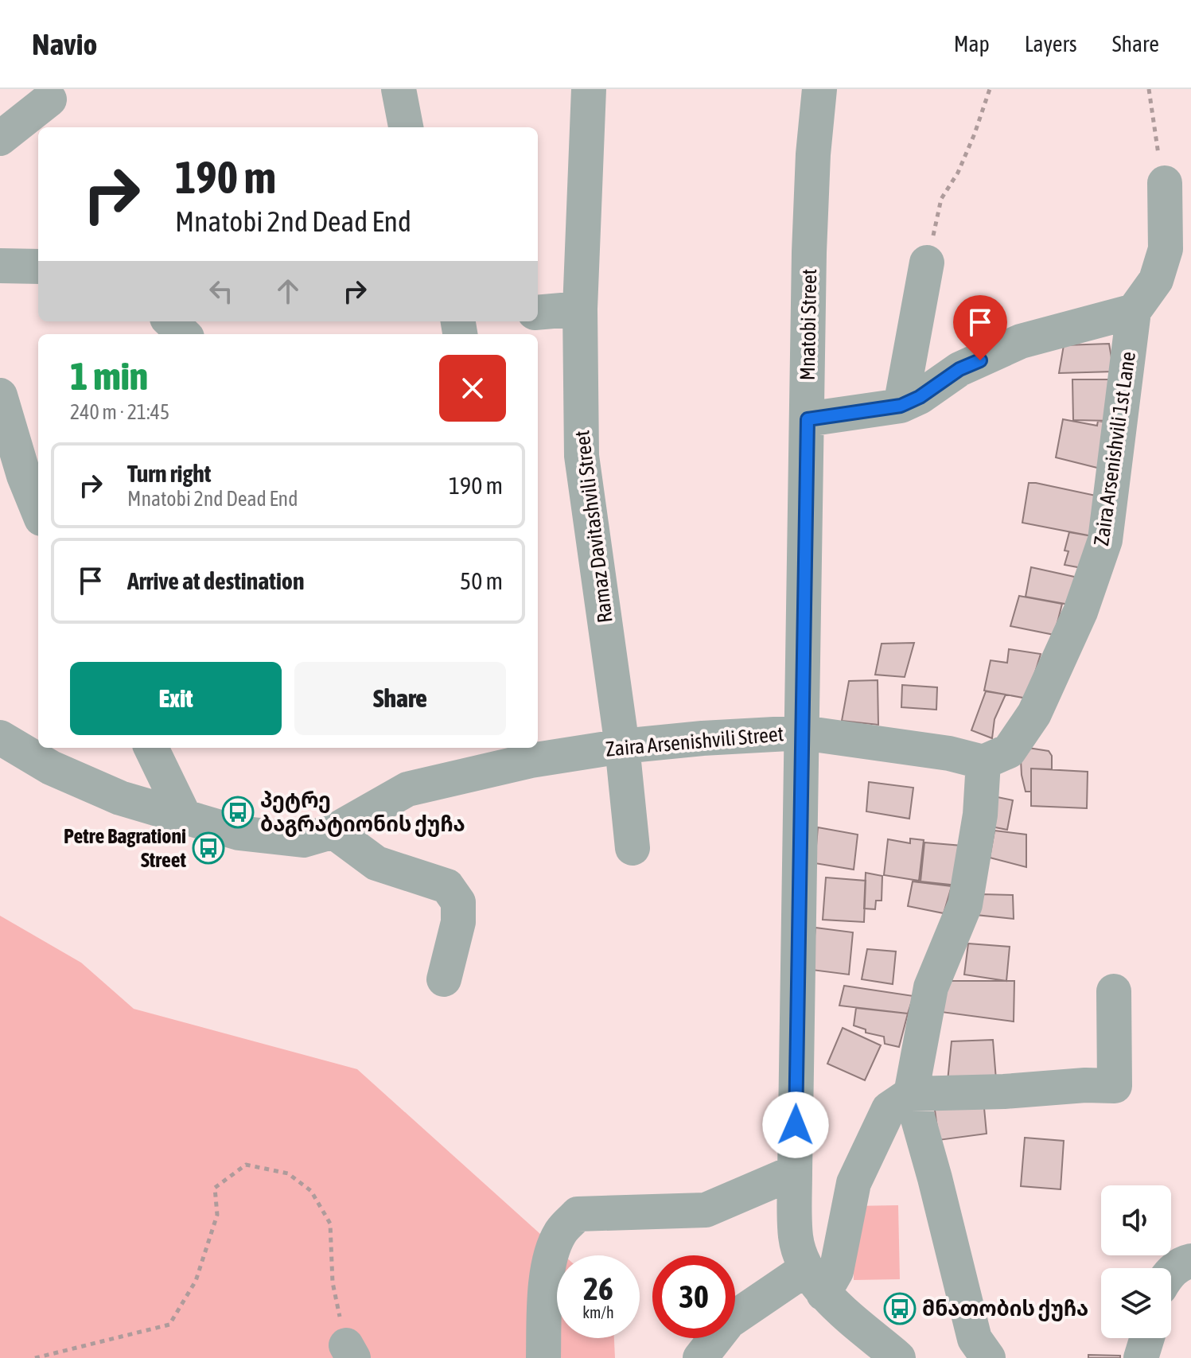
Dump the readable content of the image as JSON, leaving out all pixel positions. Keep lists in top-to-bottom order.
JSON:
{
  "streets": {
    "street": [
      "Mnatobi Street",
      "Zaira Arsenishvili 1st Lane",
      "Ramaz Davitashvili Street",
      "Zaira Arsenishvili Street"
    ]
  },
  "crossings": [
    ["Mnatobi Street", "Zaira Arsenishvili Street"],
    ["Zaira Arsenishvili 1st Lane", "Zaira Arsenishvili Street"],
    ["Ramaz Davitashvili Street", "Zaira Arsenishvili Street"]
  ],
  "places": {
    "bus stop": ["პეტრე ბაგრატიონის ქუჩა", "Petre Bagrationi Street", "მნათობის ქუჩა"]
  },
  "page": {
    "header": "Navio",
    "nav": ["Map", "Layers", "Share"],
    "turn": ["190 m", "Mnatobi 2nd Dead End"],
    "heading": ["1 min", "240 m · 21:45"],
    "list": [
      {
        "name": "Turn right",
        "note": "Mnatobi 2nd Dead End",
        "value": "190 m"
      },
      {
        "name": "Arrive at destination",
        "value": "50 m"
      }
    ],
    "buttons": ["Exit", "Share"],
    "speed": "26 km/h",
    "limit": "30"
  }
}
